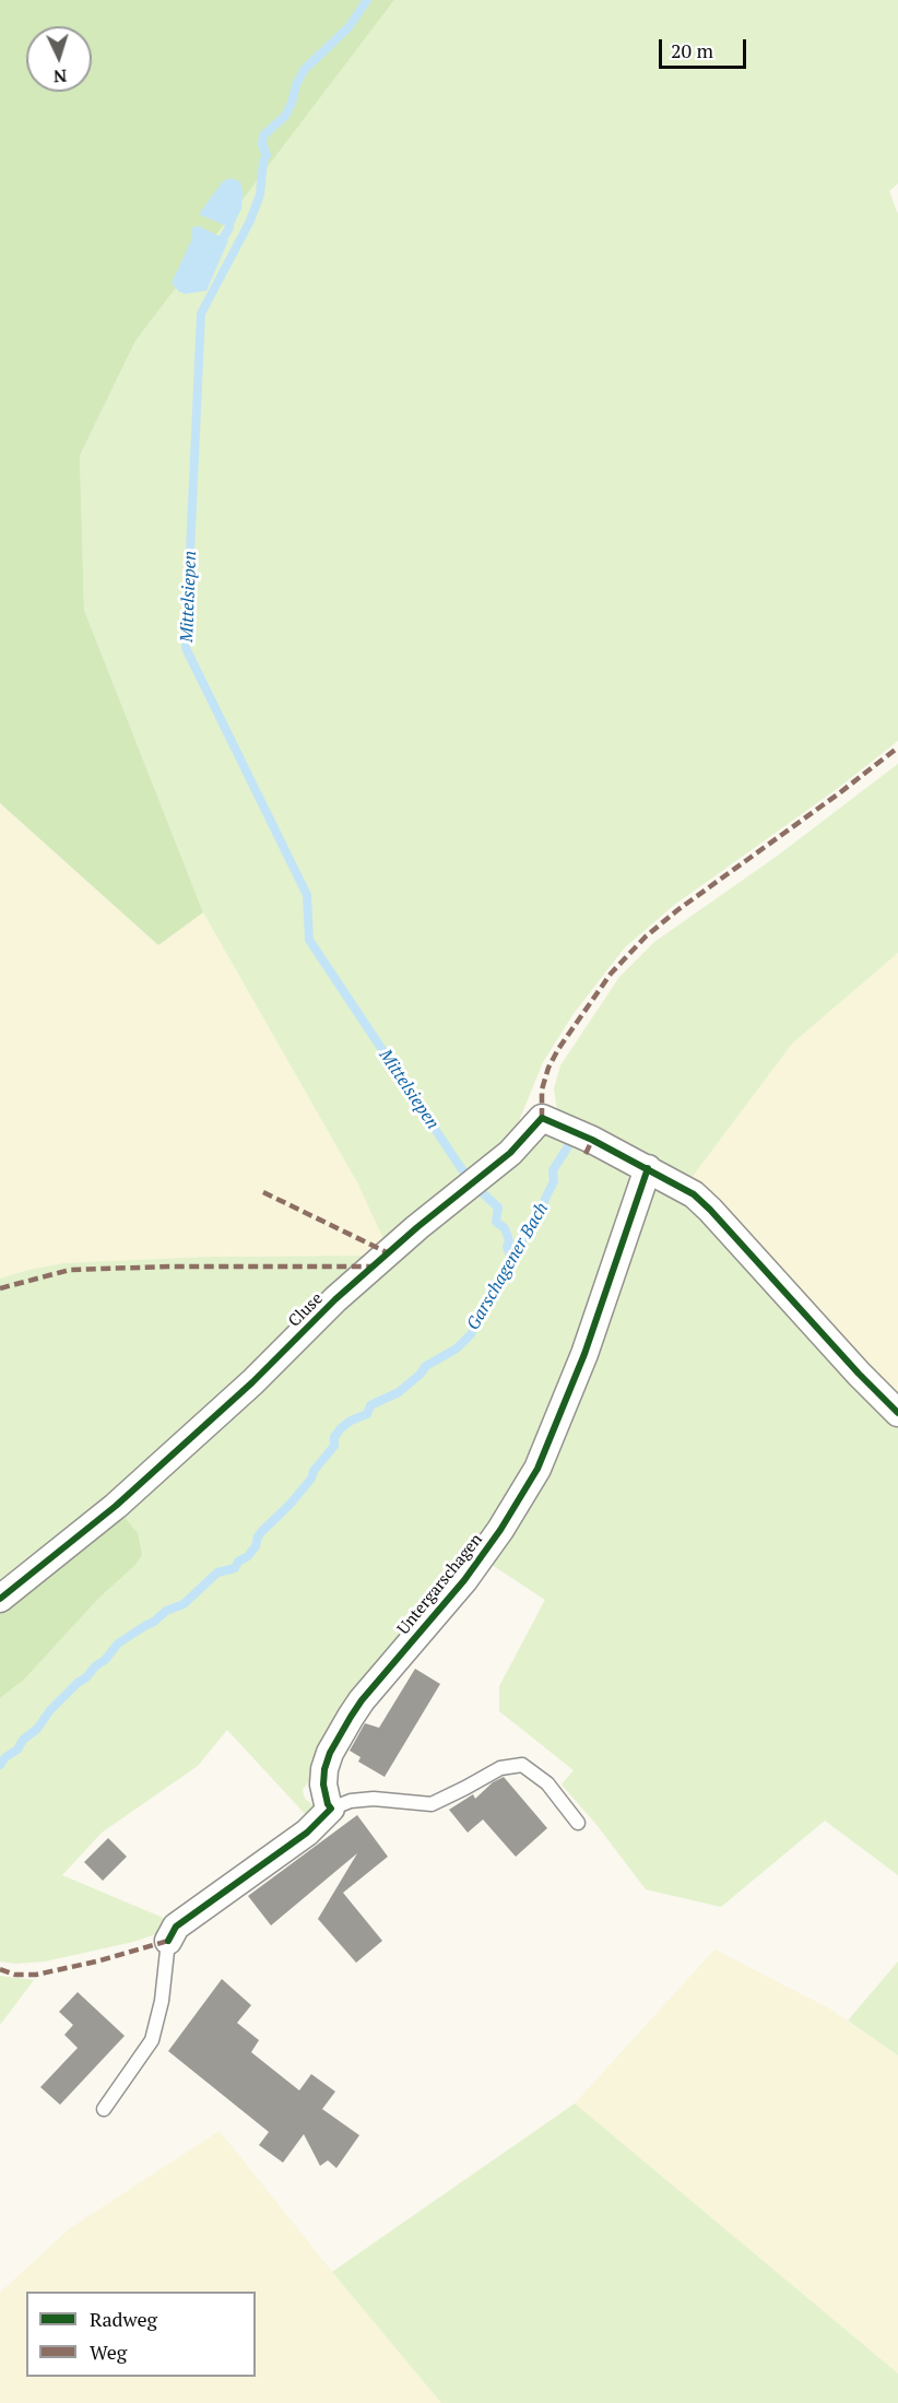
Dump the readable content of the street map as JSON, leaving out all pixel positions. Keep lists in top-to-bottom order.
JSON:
{
  "streets": {
    "street": ["Cluse", "Untergarschagen"]
  },
  "crossings": [
    ["Cluse", "Untergarschagen"]
  ],
  "water": ["Mittelsiepen", "Garschagener Bach"],
  "legend": ["Radweg", "Weg"],
  "scale_bar": "20 m",
  "north": "bottom"
}
